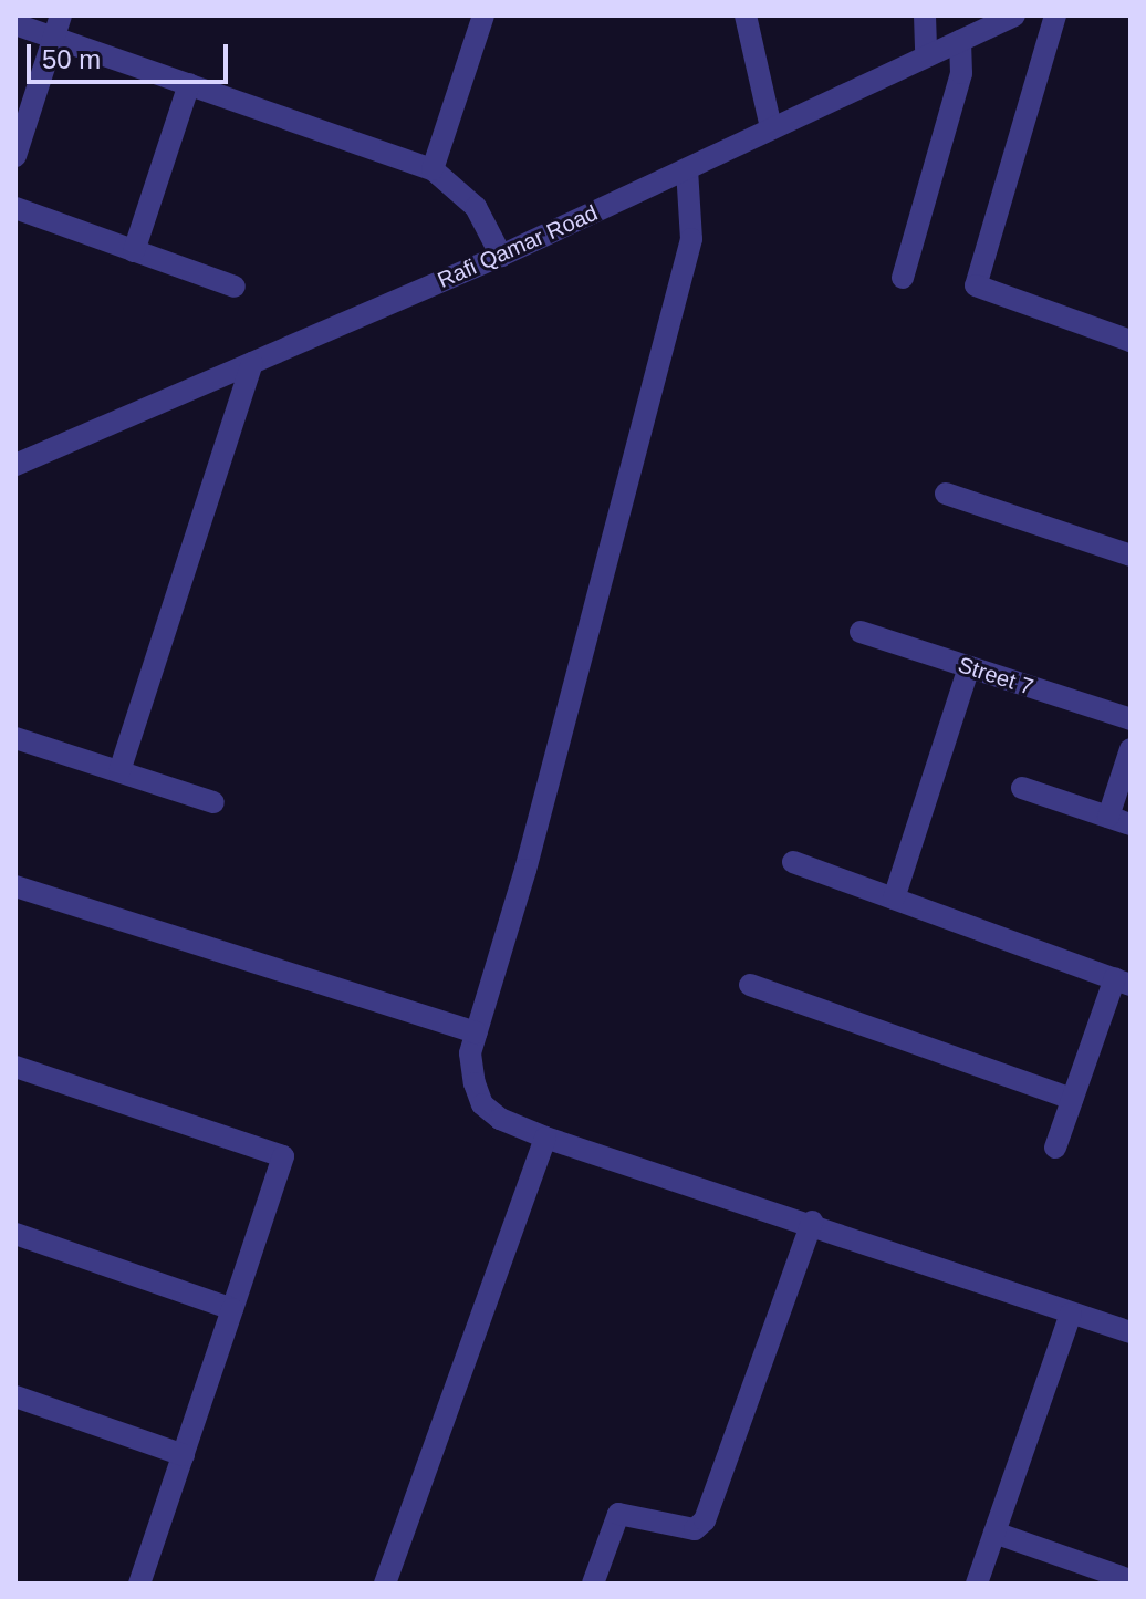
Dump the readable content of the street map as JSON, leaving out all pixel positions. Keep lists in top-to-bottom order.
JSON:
{
  "streets": {
    "street": ["Rafi Qamar Road", "Street 7"]
  },
  "scale_bar": "50 m"
}
